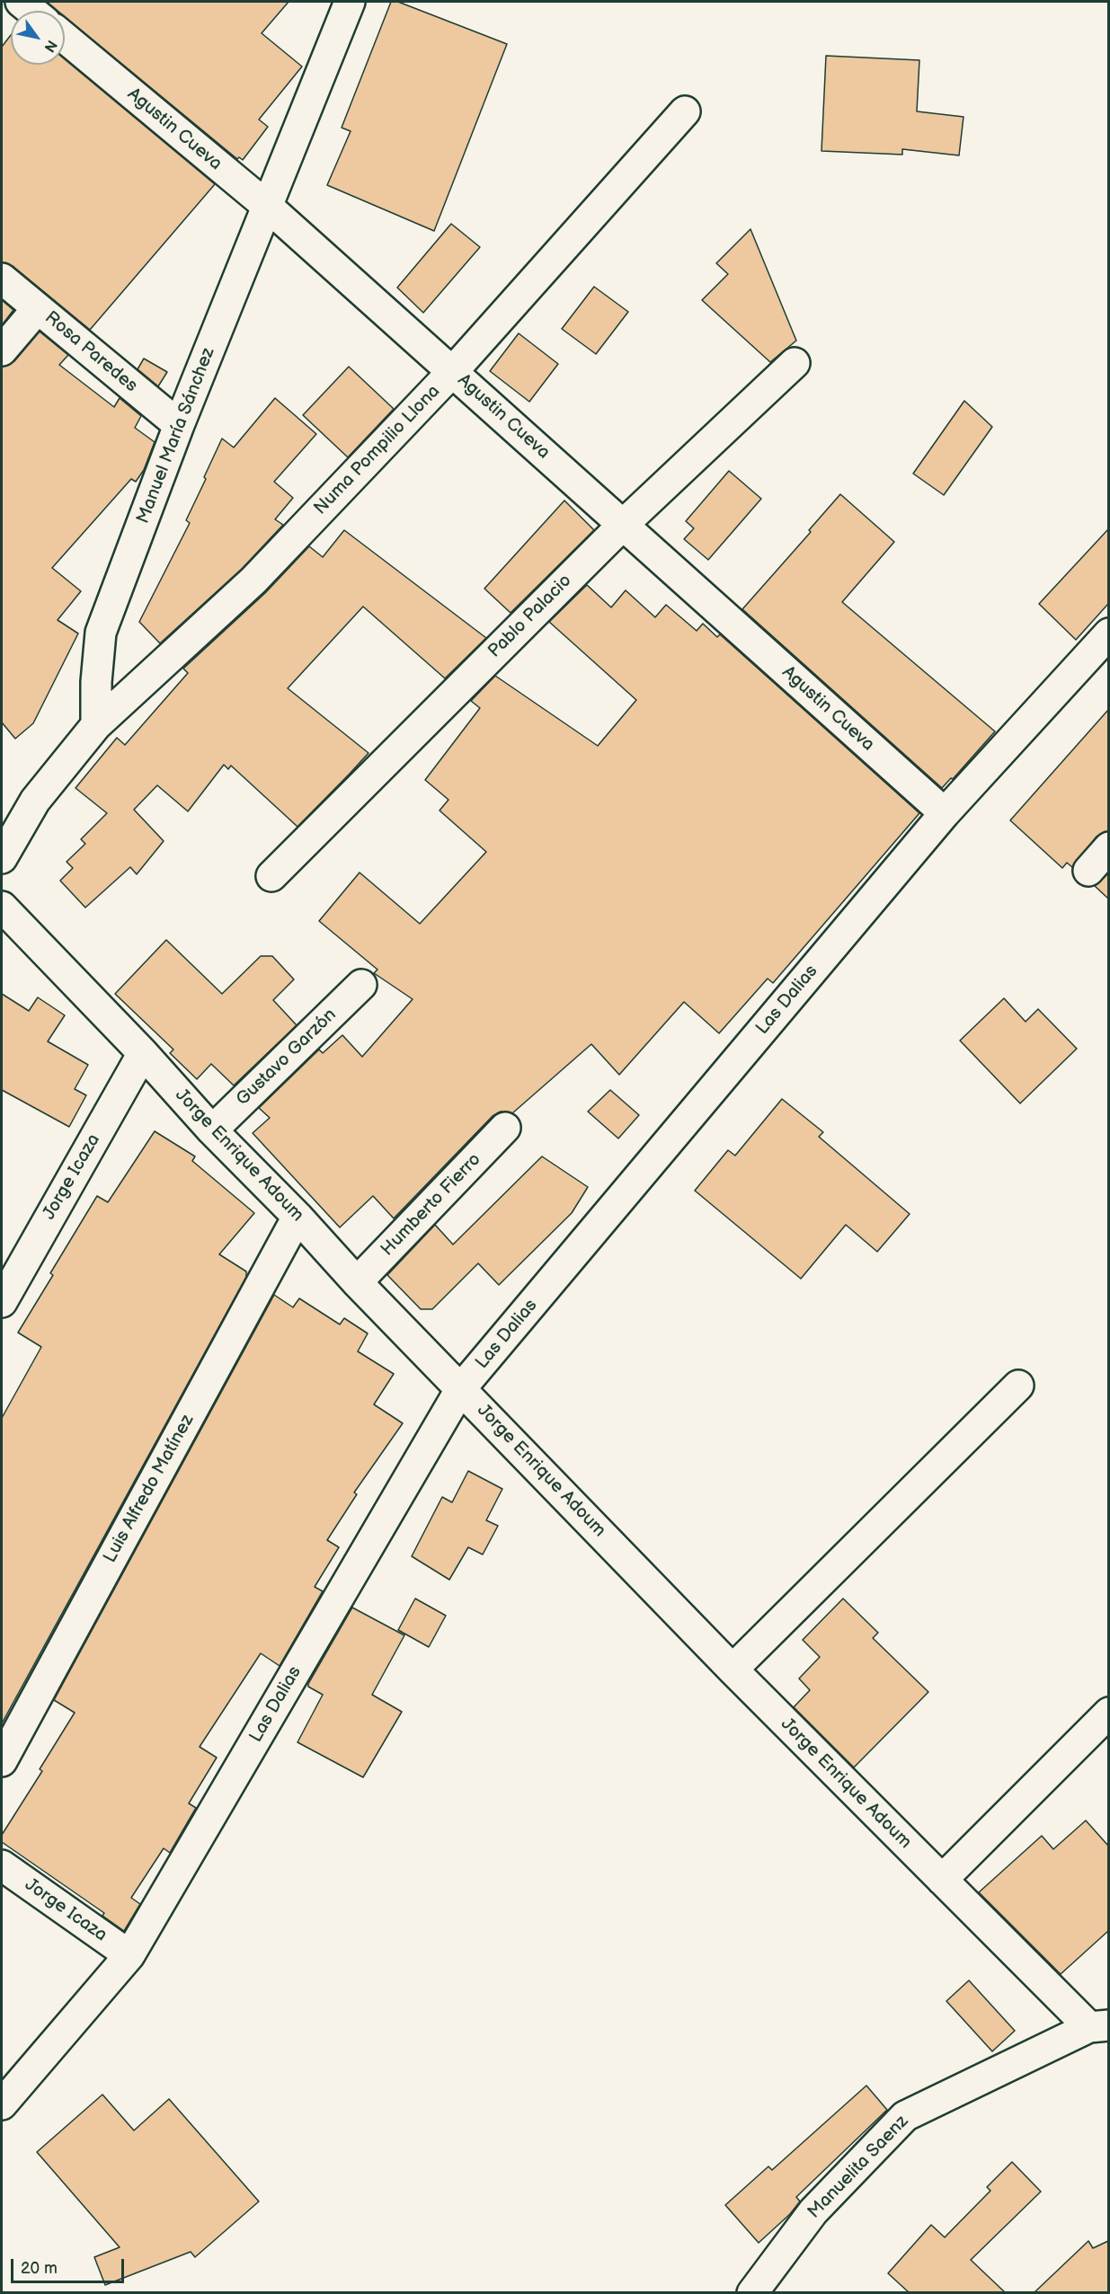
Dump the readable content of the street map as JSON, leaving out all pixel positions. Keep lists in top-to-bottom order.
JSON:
{
  "streets": {
    "street": [
      "Agustin Cueva",
      "Rosa Paredes",
      "Manuel María Sánchez",
      "Numa Pompilio Llona",
      "Pablo Palacio",
      "Las Dalias",
      "Gustavo Garzón",
      "Jorge Enrique Adoum",
      "Jorge Icaza",
      "Humberto Fierro",
      "Luis Alfredo Matínez",
      "Manuelita Saenz"
    ]
  },
  "crossings": [
    ["Agustin Cueva", "Manuel María Sánchez"],
    ["Agustin Cueva", "Numa Pompilio Llona"],
    ["Agustin Cueva", "Pablo Palacio"],
    ["Agustin Cueva", "Las Dalias"],
    ["Rosa Paredes", "Manuel María Sánchez"],
    ["Manuel María Sánchez", "Numa Pompilio Llona"],
    ["Las Dalias", "Jorge Enrique Adoum"],
    ["Las Dalias", "Jorge Icaza"],
    ["Gustavo Garzón", "Jorge Enrique Adoum"],
    ["Jorge Enrique Adoum", "Jorge Icaza"],
    ["Jorge Enrique Adoum", "Humberto Fierro"],
    ["Jorge Enrique Adoum", "Luis Alfredo Matínez"],
    ["Jorge Enrique Adoum", "Manuelita Saenz"]
  ],
  "scale_bar": "20 m",
  "north": "bottom right"
}
